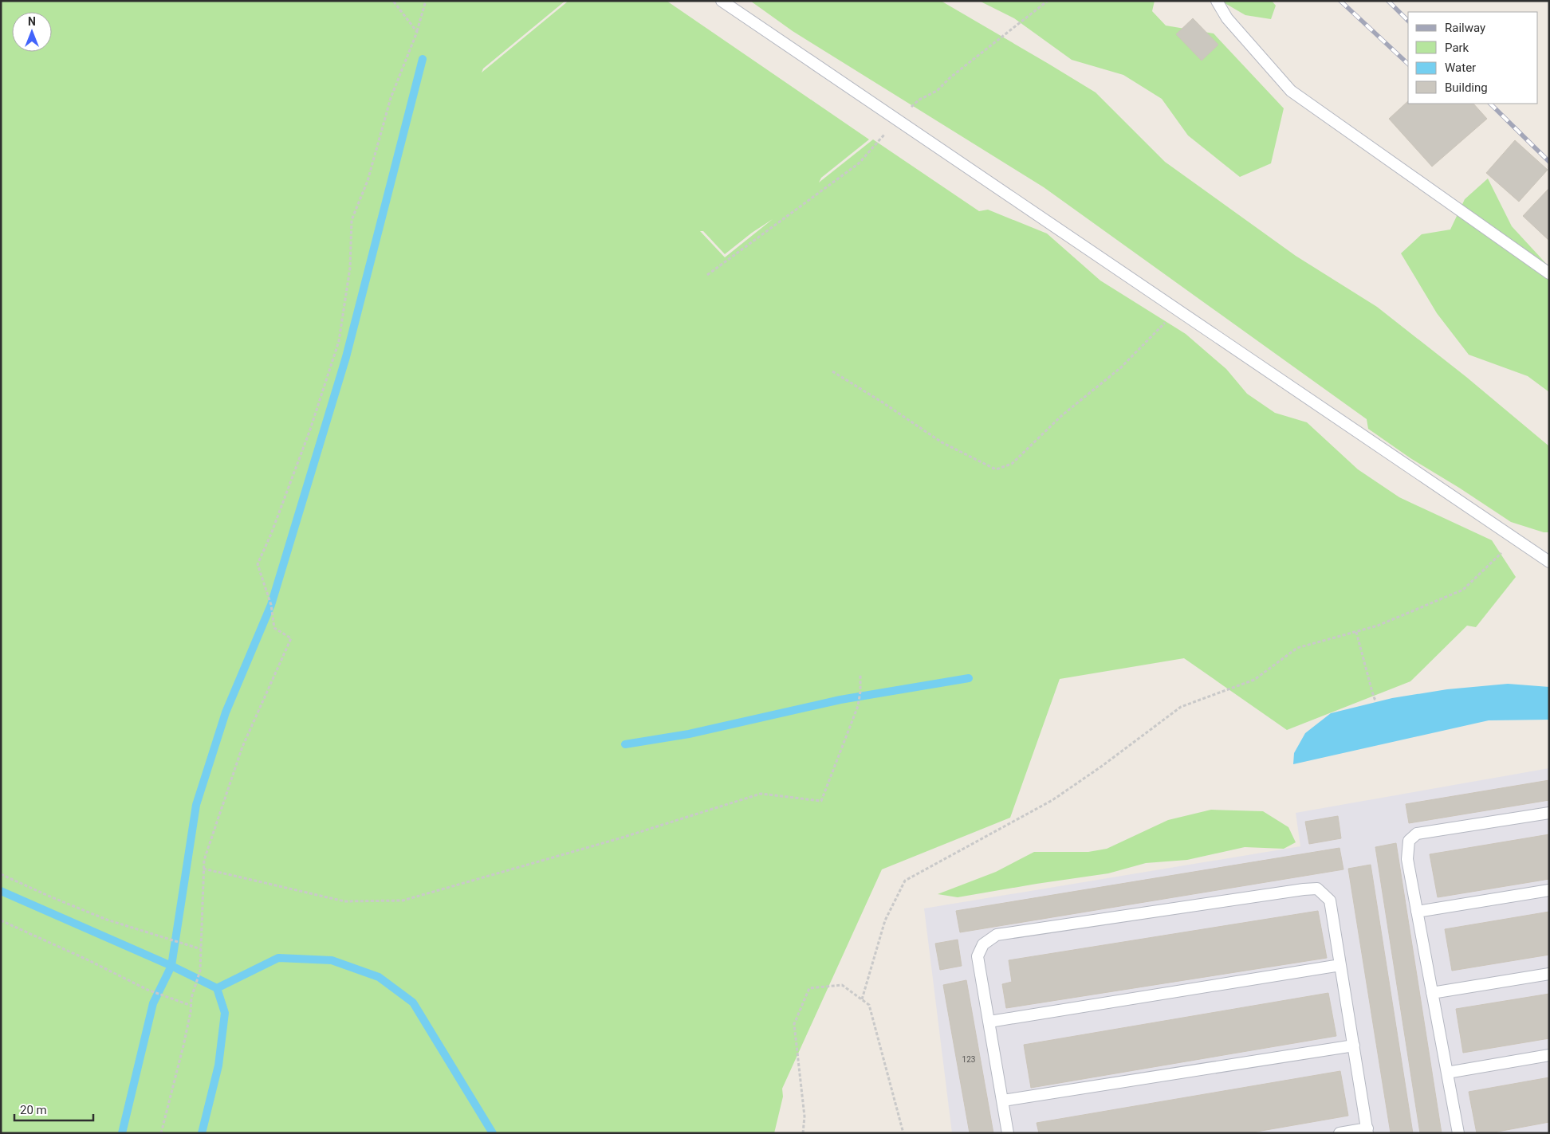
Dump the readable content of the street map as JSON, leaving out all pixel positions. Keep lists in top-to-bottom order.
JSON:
{
  "house_numbers": ["123"],
  "legend": [
    "Railway",
    "Park",
    "Water",
    "Building"
  ],
  "scale_bar": "20 m",
  "north": "top"
}
